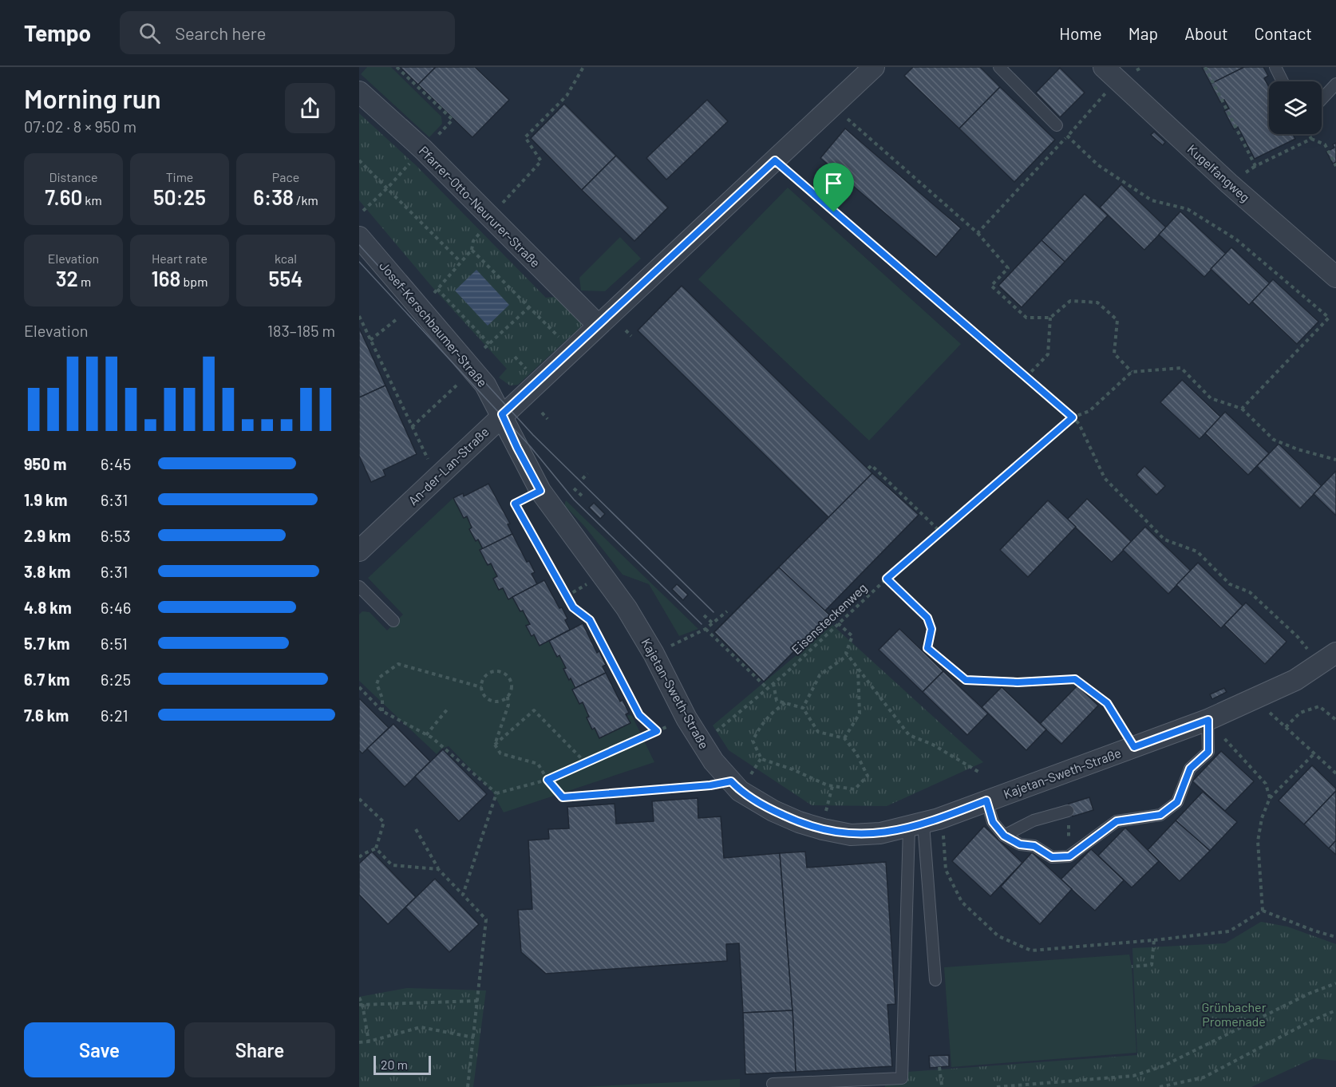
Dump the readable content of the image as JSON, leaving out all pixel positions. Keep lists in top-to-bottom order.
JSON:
{
  "streets": {
    "street": [
      "Kugelfangweg",
      "Pfarrer-Otto-Neururer-Straße",
      "Josef-Kerschbaumer-Straße",
      "An-der-Lan-Straße",
      "Kajetan-Sweth-Straße"
    ],
    "path": ["Eisensteckenweg"]
  },
  "crossings": [
    ["Pfarrer-Otto-Neururer-Straße", "An-der-Lan-Straße"],
    ["Josef-Kerschbaumer-Straße", "An-der-Lan-Straße"],
    ["Josef-Kerschbaumer-Straße", "Kajetan-Sweth-Straße"],
    ["An-der-Lan-Straße", "Kajetan-Sweth-Straße"]
  ],
  "parks": ["Grünbacher Promenade"],
  "scale_bar": "20 m",
  "page": {
    "header": "Tempo",
    "search": "Search here",
    "nav": [
      "Home",
      "Map",
      "About",
      "Contact"
    ],
    "heading": ["Morning run", "07:02 · 8 × 950 m"],
    "stats": [
      ["Distance", "7.60 km"],
      ["Time", "50:25"],
      ["Pace", "6:38 /km"],
      ["Elevation", "32 m"],
      ["Heart rate", "168 bpm"],
      ["kcal", "554"]
    ],
    "chart": ["Elevation", "183–185 m"],
    "list": [
      {
        "name": "950 m",
        "note": "6:45"
      },
      {
        "name": "1.9 km",
        "note": "6:31"
      },
      {
        "name": "2.9 km",
        "note": "6:53"
      },
      {
        "name": "3.8 km",
        "note": "6:31"
      },
      {
        "name": "4.8 km",
        "note": "6:46"
      },
      {
        "name": "5.7 km",
        "note": "6:51"
      },
      {
        "name": "6.7 km",
        "note": "6:25"
      },
      {
        "name": "7.6 km",
        "note": "6:21"
      }
    ],
    "buttons": ["Save", "Share"],
    "scale": "20 m"
  }
}
